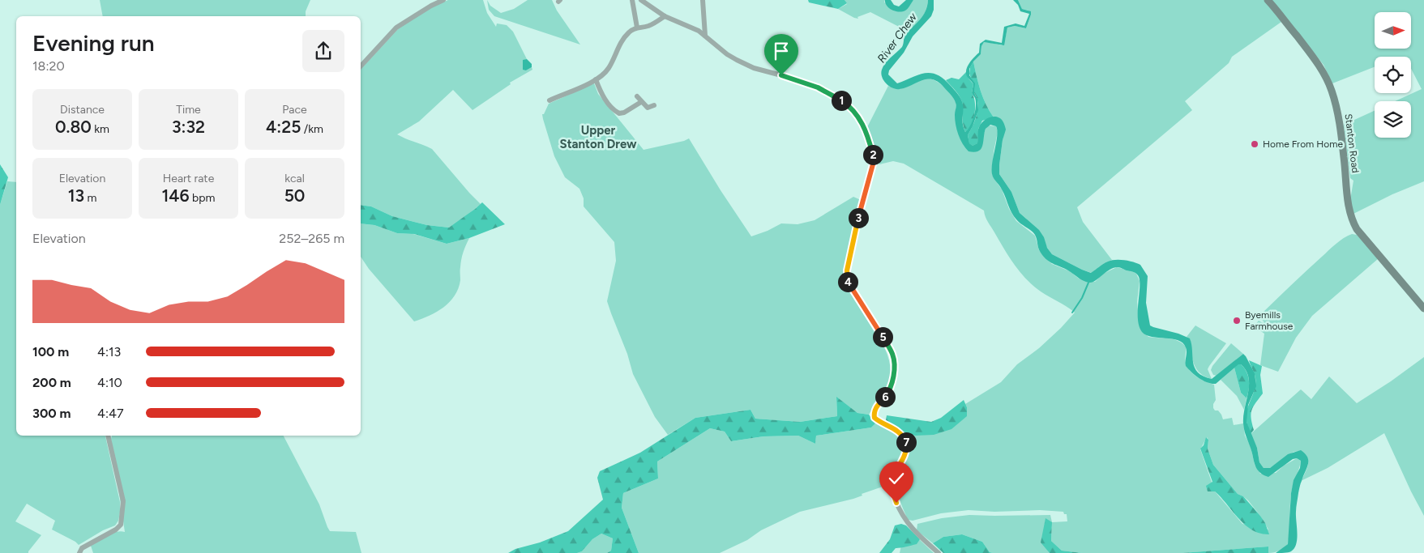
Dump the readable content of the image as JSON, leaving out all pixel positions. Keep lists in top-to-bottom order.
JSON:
{
  "streets": {
    "main road": ["Stanton Road"]
  },
  "districts": ["Upper Stanton Drew"],
  "water": ["River Chew"],
  "places": ["Home From Home", "Byemills Farmhouse"],
  "north": "right",
  "page": {
    "heading": ["Evening run", "18:20"],
    "stats": [
      ["Distance", "0.80 km"],
      ["Time", "3:32"],
      ["Pace", "4:25 /km"],
      ["Elevation", "13 m"],
      ["Heart rate", "146 bpm"],
      ["kcal", "50"]
    ],
    "pins": [
      "1",
      "2",
      "3",
      "4",
      "5",
      "6",
      "7"
    ],
    "chart": ["Elevation", "252–265 m"],
    "list": [
      {
        "name": "100 m",
        "note": "4:13"
      },
      {
        "name": "200 m",
        "note": "4:10"
      },
      {
        "name": "300 m",
        "note": "4:47"
      }
    ]
  }
}
